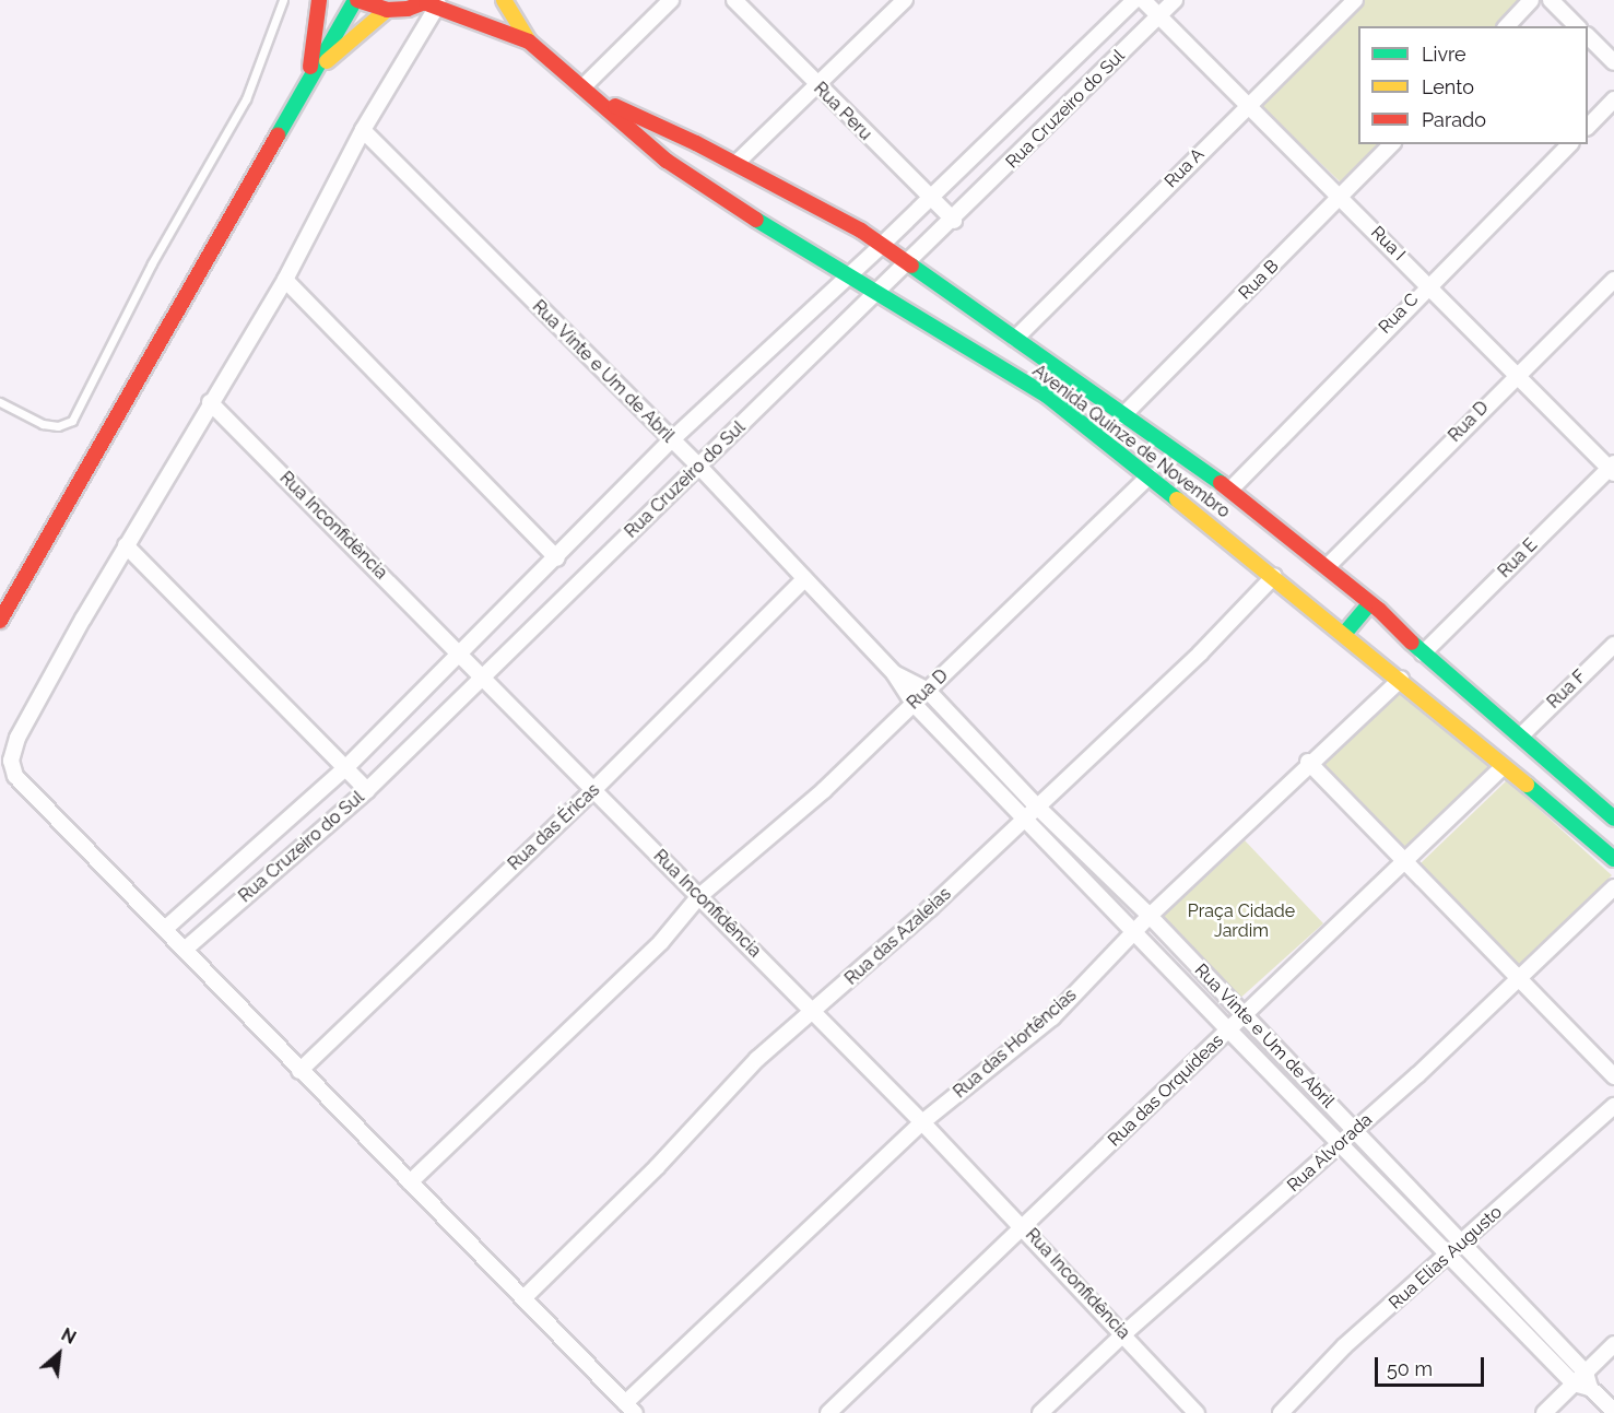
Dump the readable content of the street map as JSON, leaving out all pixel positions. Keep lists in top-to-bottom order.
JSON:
{
  "streets": {
    "main road": ["Avenida Quinze de Novembro"],
    "street": [
      "Rua Cruzeiro do Sul",
      "Rua Peru",
      "Rua A",
      "Rua I",
      "Rua B",
      "Rua C",
      "Rua Vinte e Um de Abril",
      "Rua D",
      "Rua Inconfidência",
      "Rua E",
      "Rua F",
      "Rua das Éricas",
      "Rua das Azaleias",
      "Rua das Hortências",
      "Rua das Orquídeas",
      "Rua Alvorada",
      "Rua Elias Augusto"
    ]
  },
  "crossings": [
    ["Rua Cruzeiro do Sul", "Rua Peru"],
    ["Rua Cruzeiro do Sul", "Rua I"],
    ["Rua Cruzeiro do Sul", "Rua Vinte e Um de Abril"],
    ["Rua Cruzeiro do Sul", "Avenida Quinze de Novembro"],
    ["Rua Cruzeiro do Sul", "Rua Inconfidência"],
    ["Rua A", "Rua I"],
    ["Rua A", "Avenida Quinze de Novembro"],
    ["Rua I", "Rua B"],
    ["Rua I", "Rua C"],
    ["Rua I", "Rua D"],
    ["Rua I", "Rua E"],
    ["Rua B", "Avenida Quinze de Novembro"],
    ["Rua C", "Avenida Quinze de Novembro"],
    ["Rua Vinte e Um de Abril", "Rua D"],
    ["Rua Vinte e Um de Abril", "Rua das Éricas"],
    ["Rua Vinte e Um de Abril", "Rua das Azaleias"],
    ["Rua Vinte e Um de Abril", "Rua das Hortências"],
    ["Rua Vinte e Um de Abril", "Rua das Orquídeas"],
    ["Rua Vinte e Um de Abril", "Rua Alvorada"],
    ["Rua Vinte e Um de Abril", "Rua Elias Augusto"],
    ["Rua D", "Avenida Quinze de Novembro"],
    ["Rua D", "Rua Inconfidência"],
    ["Avenida Quinze de Novembro", "Rua E"],
    ["Avenida Quinze de Novembro", "Rua F"],
    ["Avenida Quinze de Novembro", "Rua das Azaleias"],
    ["Avenida Quinze de Novembro", "Rua das Hortências"],
    ["Avenida Quinze de Novembro", "Rua das Orquídeas"],
    ["Rua Inconfidência", "Rua das Éricas"],
    ["Rua Inconfidência", "Rua das Azaleias"],
    ["Rua Inconfidência", "Rua das Hortências"],
    ["Rua Inconfidência", "Rua das Orquídeas"],
    ["Rua Inconfidência", "Rua Alvorada"]
  ],
  "parks": ["Praça Cidade Jardim"],
  "legend": ["Livre", "Lento", "Parado"],
  "scale_bar": "50 m",
  "north": "top right"
}
